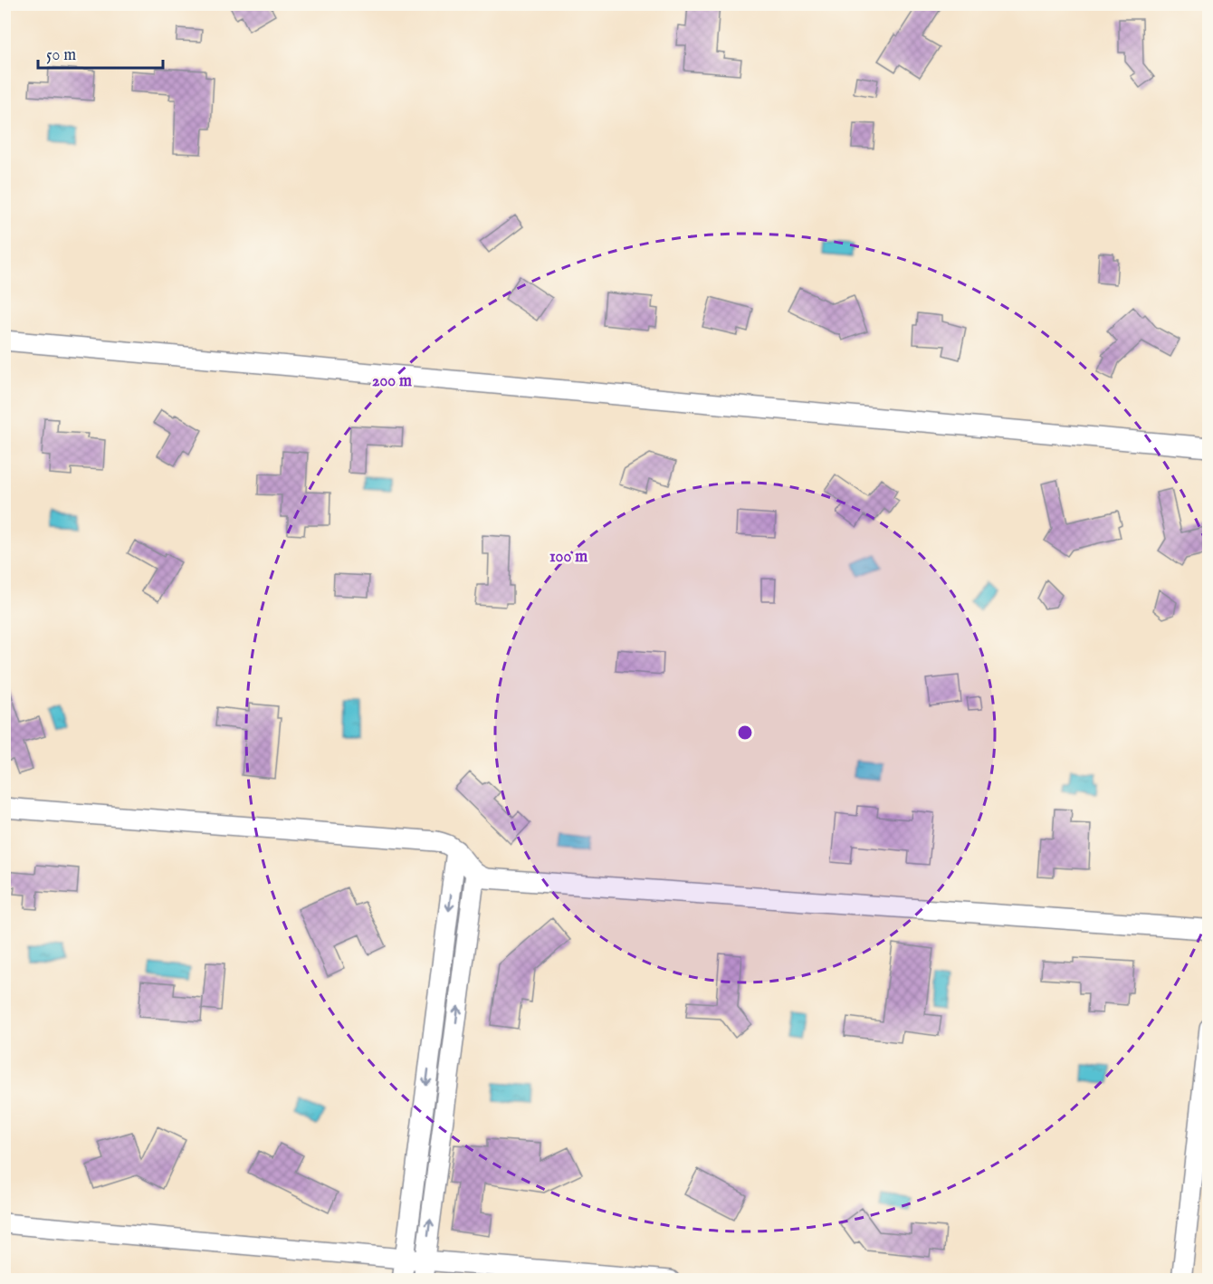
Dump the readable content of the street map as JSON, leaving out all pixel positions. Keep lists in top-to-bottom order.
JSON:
{
  "scale_bar": "50 m",
  "rings": ["200 m", "100 m"]
}
